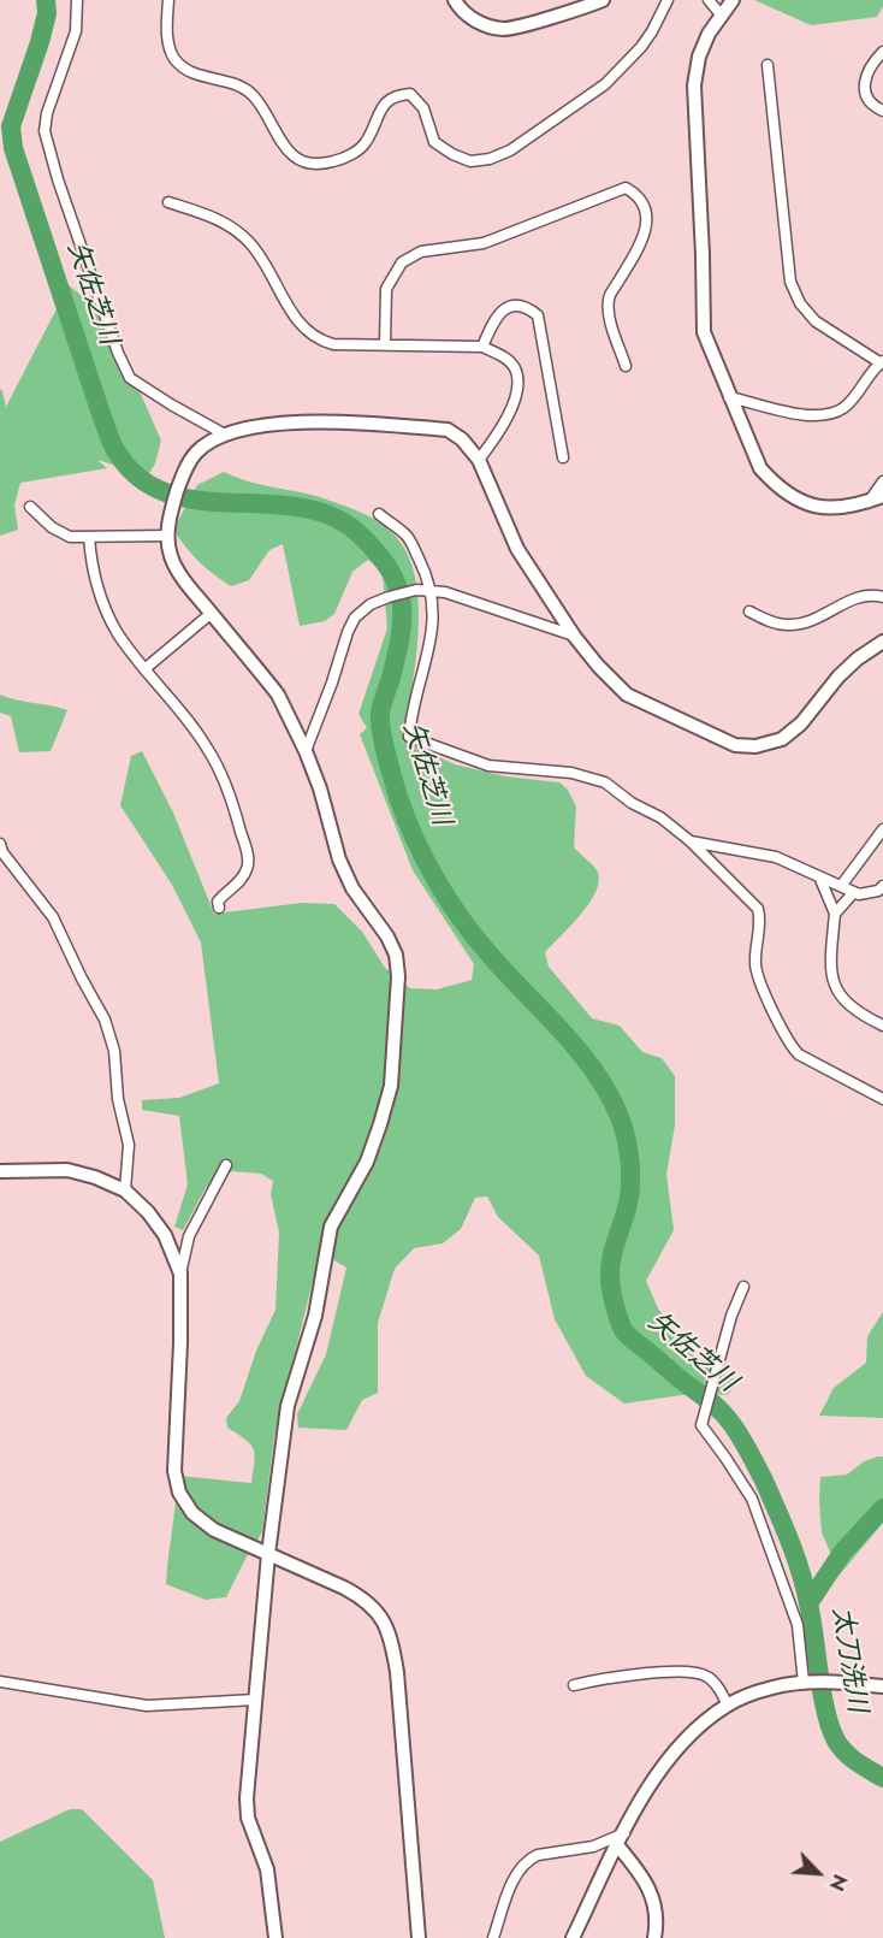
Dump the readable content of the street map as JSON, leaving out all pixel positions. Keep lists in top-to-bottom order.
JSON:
{
  "water": ["矢佐芝川", "太刀洗川"],
  "north": "bottom right"
}
